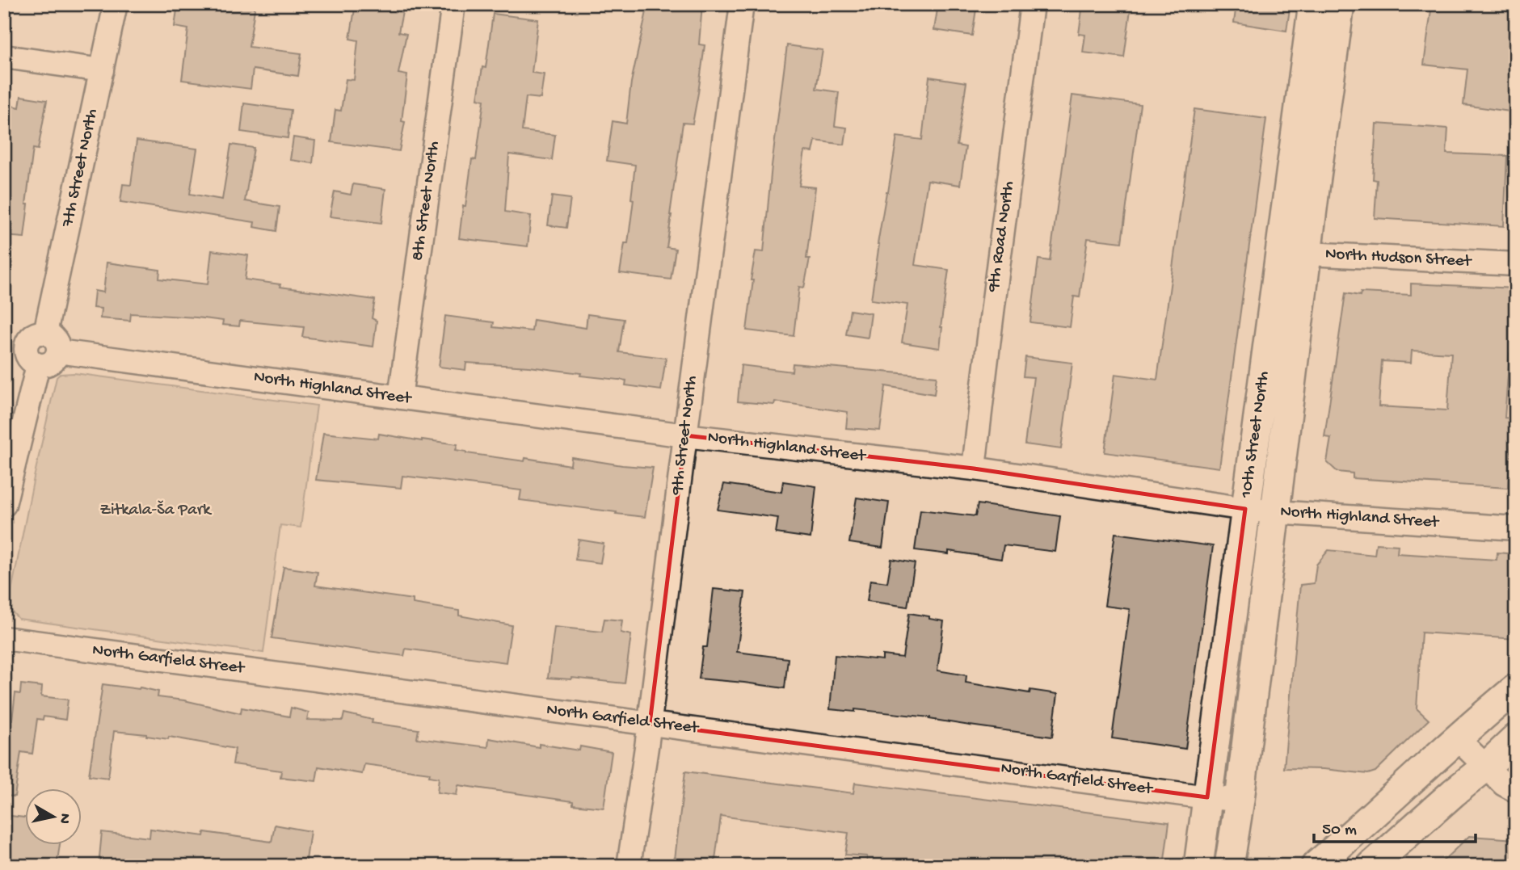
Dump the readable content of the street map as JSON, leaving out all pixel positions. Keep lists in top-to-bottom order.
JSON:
{
  "streets": {
    "main road": ["10th Street North"],
    "street": [
      "7th Street North",
      "8th Street North",
      "9th Road North",
      "North Hudson Street",
      "North Highland Street",
      "9th Street North",
      "North Garfield Street"
    ]
  },
  "crossings": [
    ["7th Street North", "North Highland Street"],
    ["8th Street North", "North Highland Street"],
    ["9th Road North", "North Highland Street"],
    ["North Hudson Street", "10th Street North"],
    ["North Highland Street", "10th Street North"],
    ["North Highland Street", "9th Street North"],
    ["10th Street North", "North Garfield Street"],
    ["9th Street North", "North Garfield Street"]
  ],
  "parks": ["Zitkala-Ša Park"],
  "scale_bar": "50 m",
  "north": "right"
}
